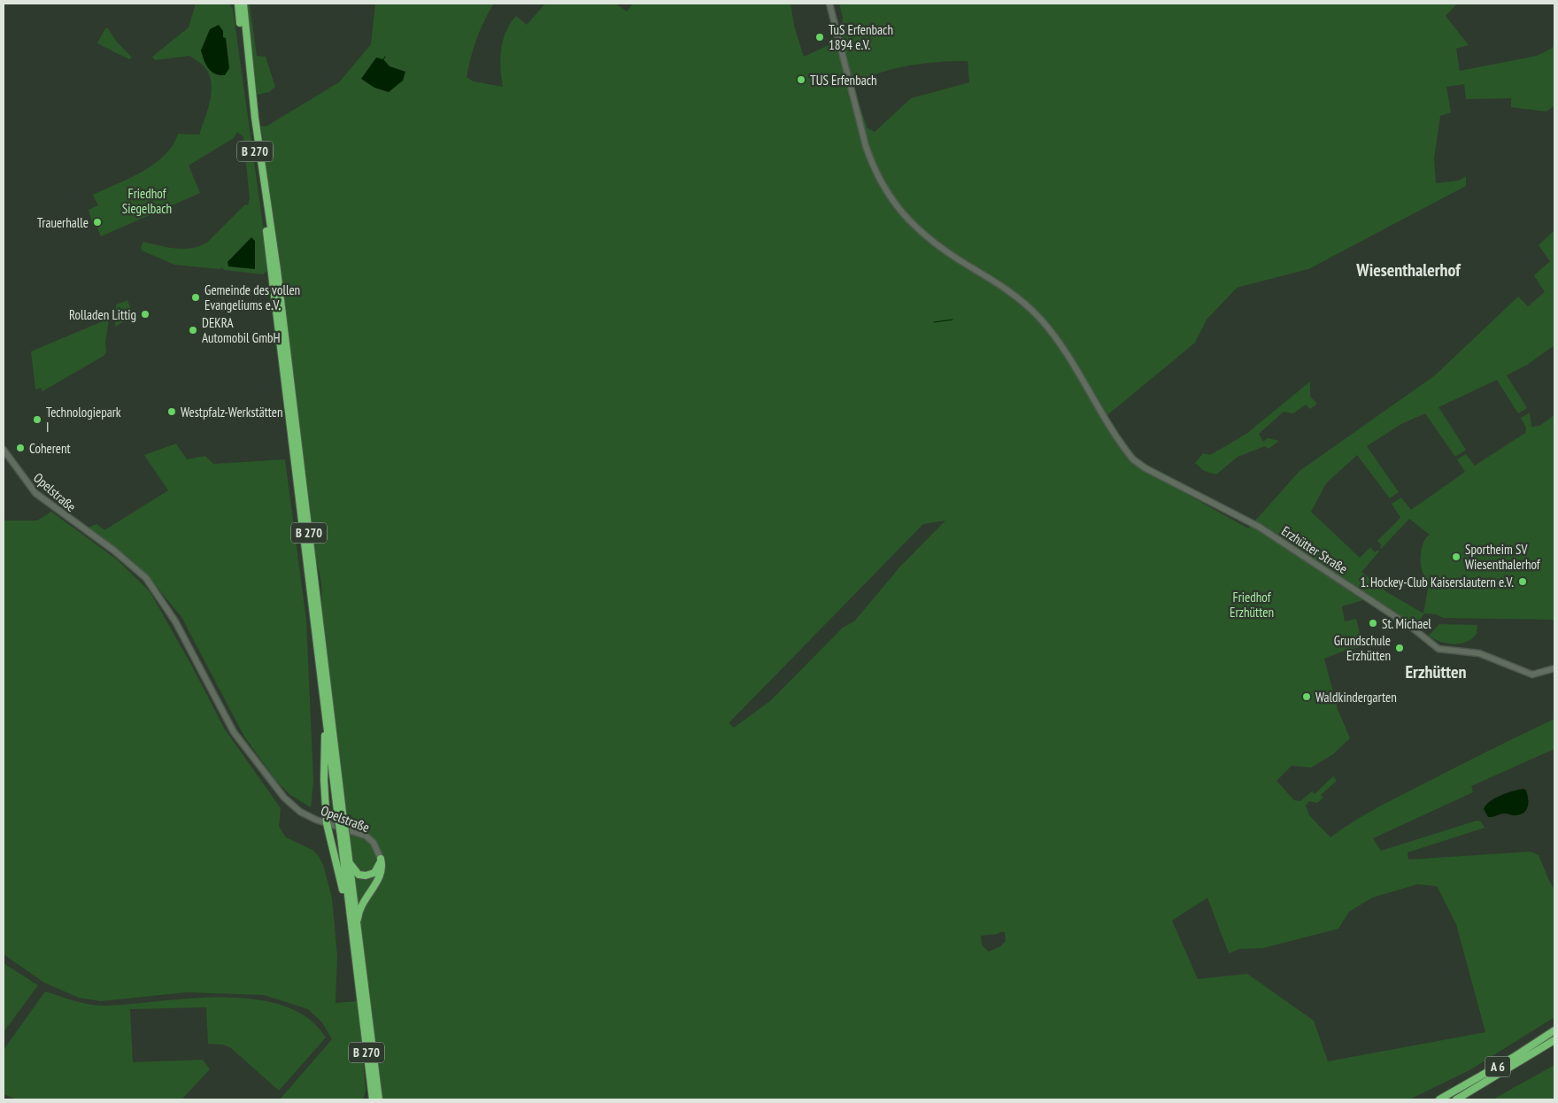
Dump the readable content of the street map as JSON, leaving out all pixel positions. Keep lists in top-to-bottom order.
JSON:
{
  "streets": {
    "highway": ["B 270", "A 6"],
    "street": ["Opelstraße", "Erzhütter Straße"]
  },
  "districts": ["Wiesenthalerhof", "Erzhütten"],
  "parks": ["Friedhof Siegelbach", "Friedhof Erzhütten"],
  "places": [
    "TuS Erfenbach 1894 e.V.",
    "TUS Erfenbach",
    "Trauerhalle",
    "Gemeinde des vollen Evangeliums e.V.",
    "Rolladen Littig",
    "DEKRA Automobil GmbH",
    "Westpfalz-Werkstätten",
    "Technologiepark I",
    "Coherent",
    "Sportheim SV Wiesenthalerhof",
    "1. Hockey-Club Kaiserslautern e.V.",
    "St. Michael",
    "Grundschule Erzhütten",
    "Waldkindergarten"
  ]
}
